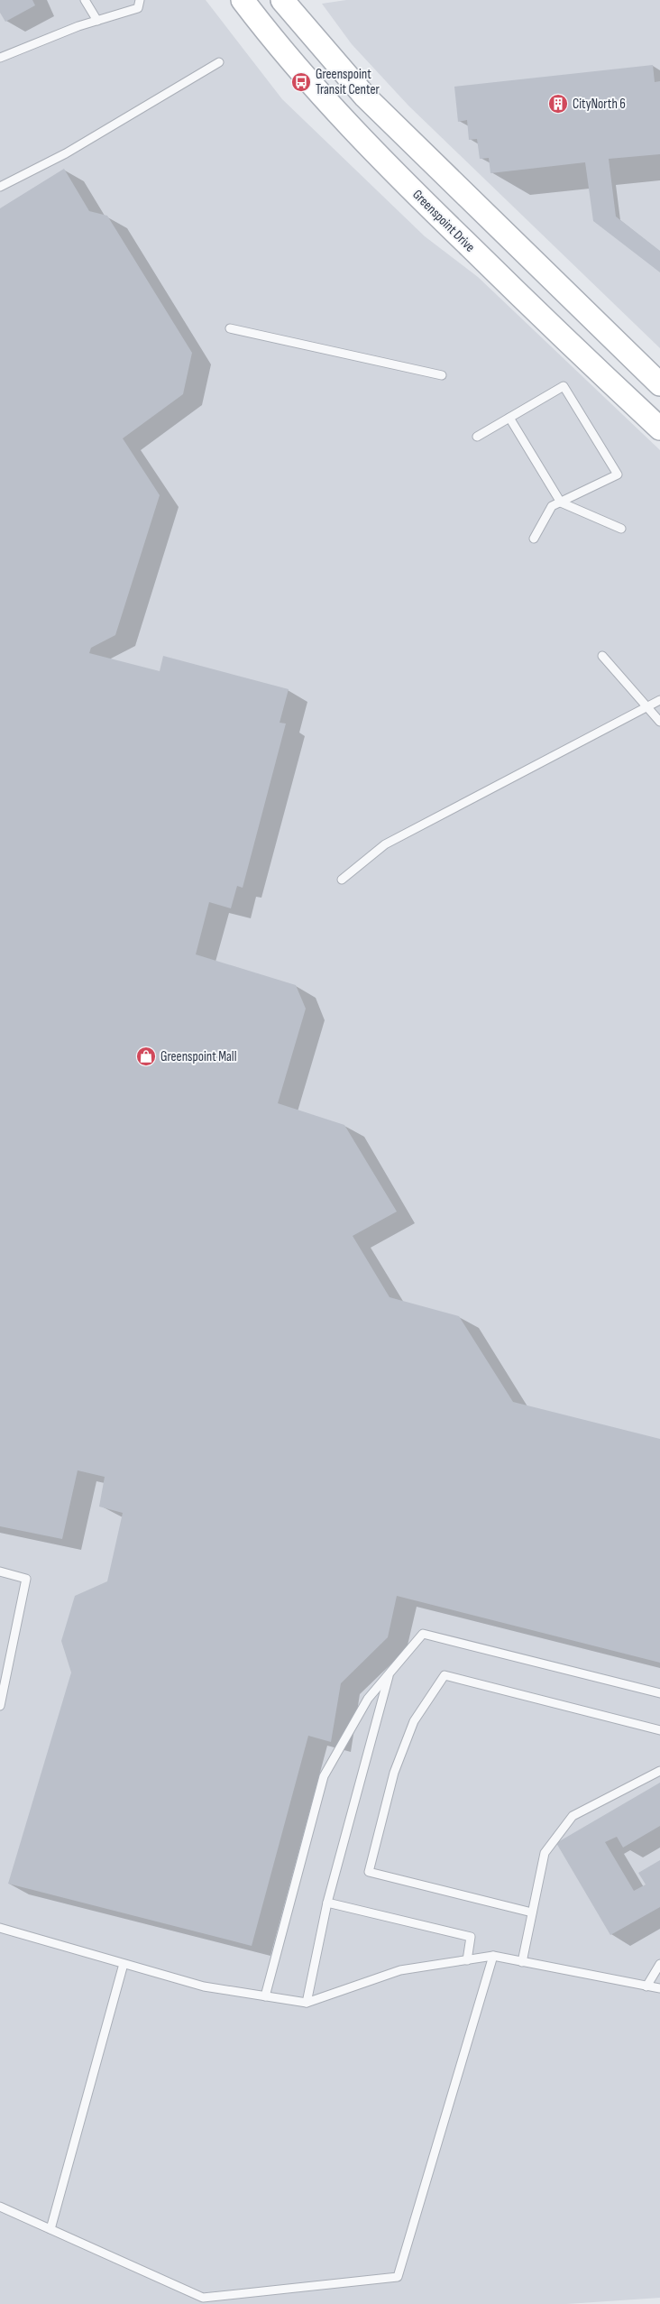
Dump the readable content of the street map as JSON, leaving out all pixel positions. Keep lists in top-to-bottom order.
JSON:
{
  "streets": {
    "street": ["Greenspoint Drive"]
  },
  "places": {
    "bus stop": ["Greenspoint Transit Center"],
    "building": ["CityNorth 6"],
    "shop": ["Greenspoint Mall"]
  }
}
